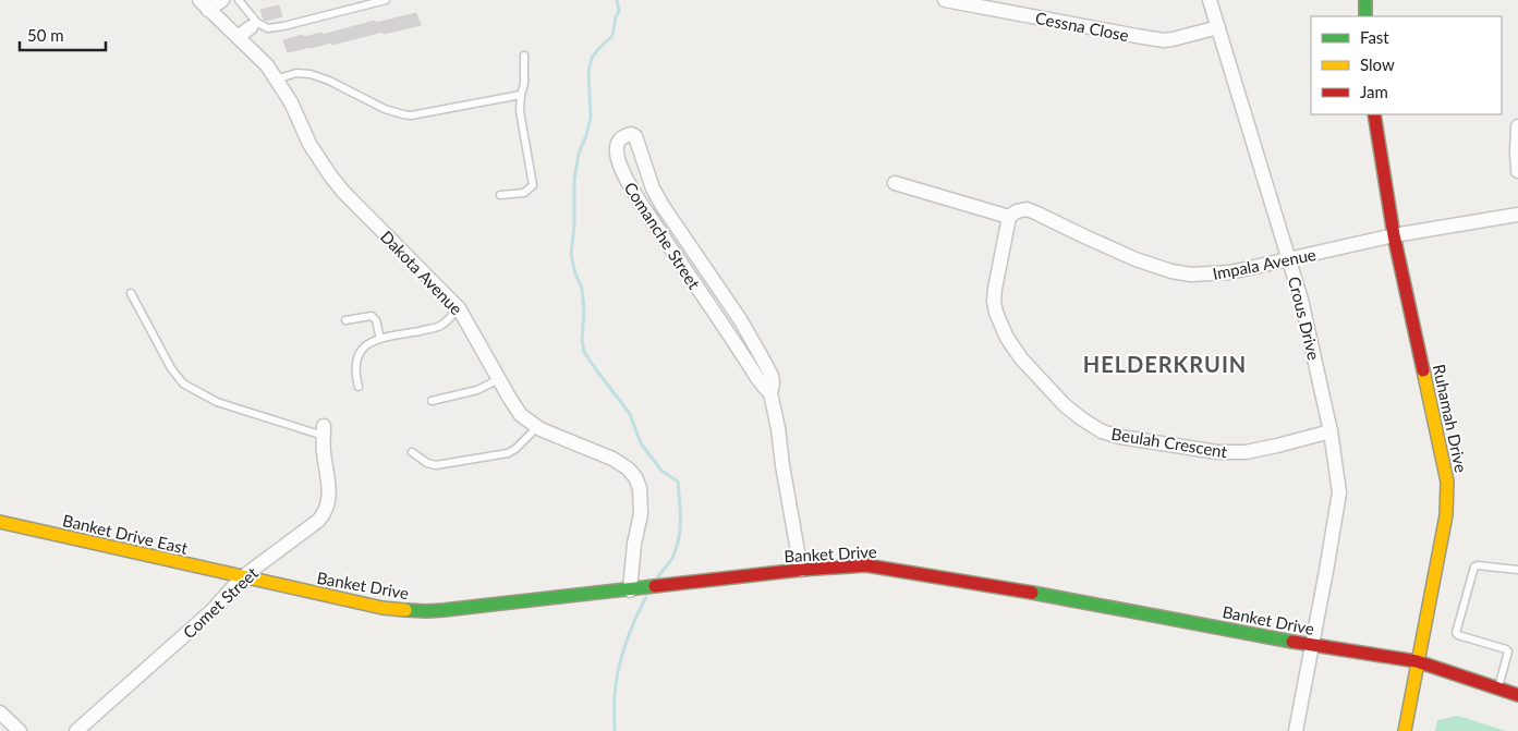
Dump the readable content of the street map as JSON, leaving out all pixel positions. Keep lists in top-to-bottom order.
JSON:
{
  "streets": {
    "street": [
      "Cessna Close",
      "Comanche Street",
      "Impala Avenue",
      "Dakota Avenue",
      "Crous Drive",
      "Ruhamah Drive",
      "Beulah Crescent",
      "Banket Drive East",
      "Banket Drive",
      "Comet Street"
    ]
  },
  "crossings": [
    ["Cessna Close", "Crous Drive"],
    ["Comanche Street", "Banket Drive"],
    ["Impala Avenue", "Crous Drive"],
    ["Impala Avenue", "Ruhamah Drive"],
    ["Impala Avenue", "Beulah Crescent"],
    ["Dakota Avenue", "Banket Drive"],
    ["Crous Drive", "Beulah Crescent"],
    ["Crous Drive", "Banket Drive"],
    ["Ruhamah Drive", "Banket Drive"],
    ["Banket Drive East", "Banket Drive"],
    ["Banket Drive East", "Comet Street"],
    ["Banket Drive", "Comet Street"]
  ],
  "districts": ["HELDERKRUIN"],
  "legend": ["Fast", "Slow", "Jam"],
  "scale_bar": "50 m"
}
